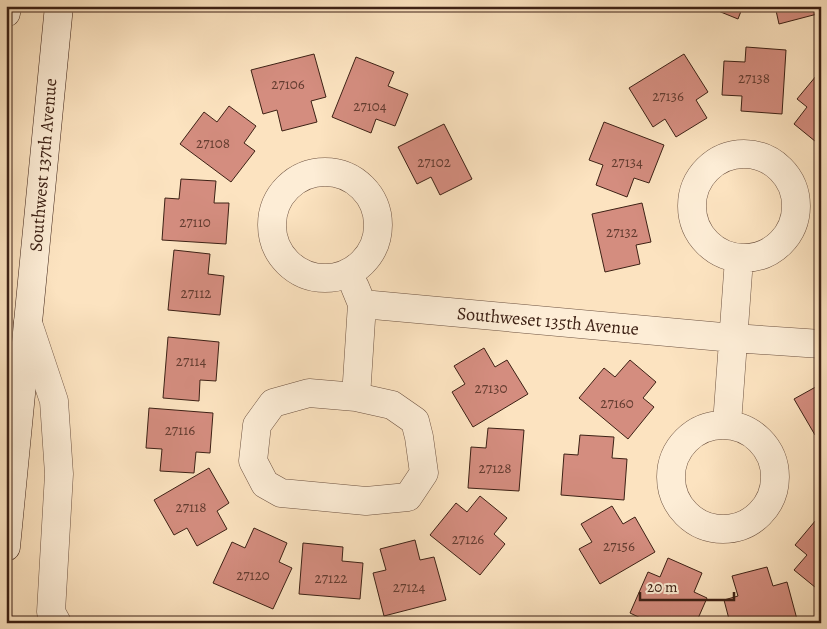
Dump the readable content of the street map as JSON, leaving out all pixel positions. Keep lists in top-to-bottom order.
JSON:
{
  "streets": {
    "street": ["Southwest 137th Avenue", "Southweset 135th Avenue"]
  },
  "house_numbers": [
    "27138",
    "27106",
    "27136",
    "27104",
    "27108",
    "27102",
    "27134",
    "27110",
    "27132",
    "27112",
    "27114",
    "27130",
    "27160",
    "27116",
    "27128",
    "27118",
    "27126",
    "27156",
    "27120",
    "27122",
    "27124"
  ],
  "scale_bar": "20 m"
}
